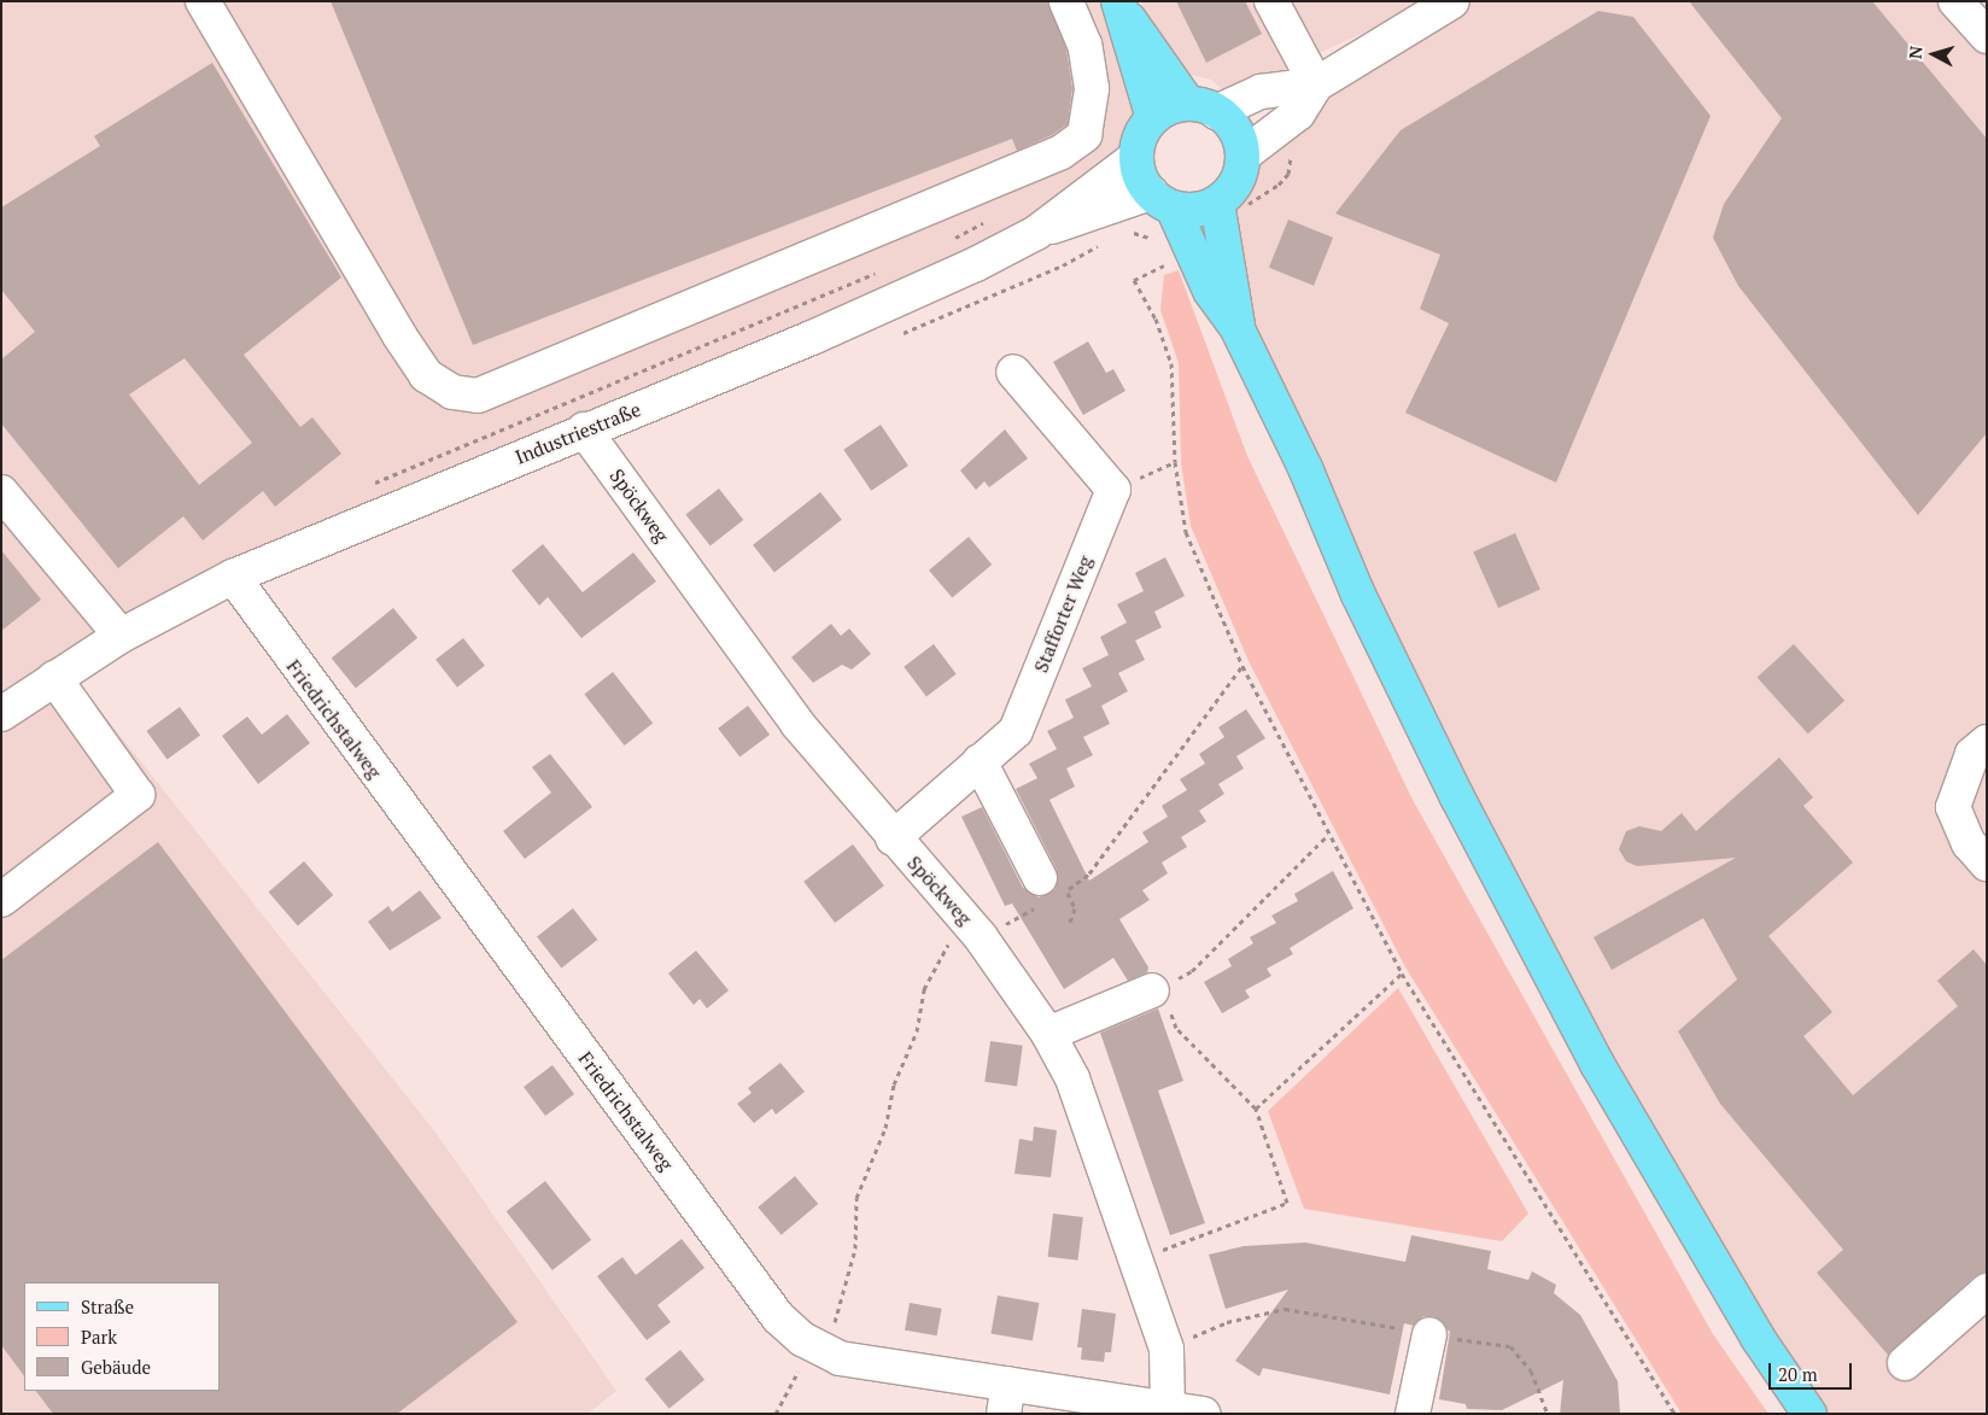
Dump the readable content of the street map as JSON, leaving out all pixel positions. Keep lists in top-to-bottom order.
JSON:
{
  "streets": {
    "street": [
      "Industriestraße",
      "Spöckweg",
      "Stafforter Weg",
      "Friedrichstalweg"
    ]
  },
  "crossings": [
    ["Industriestraße", "Spöckweg"],
    ["Industriestraße", "Friedrichstalweg"],
    ["Spöckweg", "Stafforter Weg"],
    ["Spöckweg", "Friedrichstalweg"]
  ],
  "legend": ["Straße", "Park", "Gebäude"],
  "scale_bar": "20 m",
  "north": "left"
}
